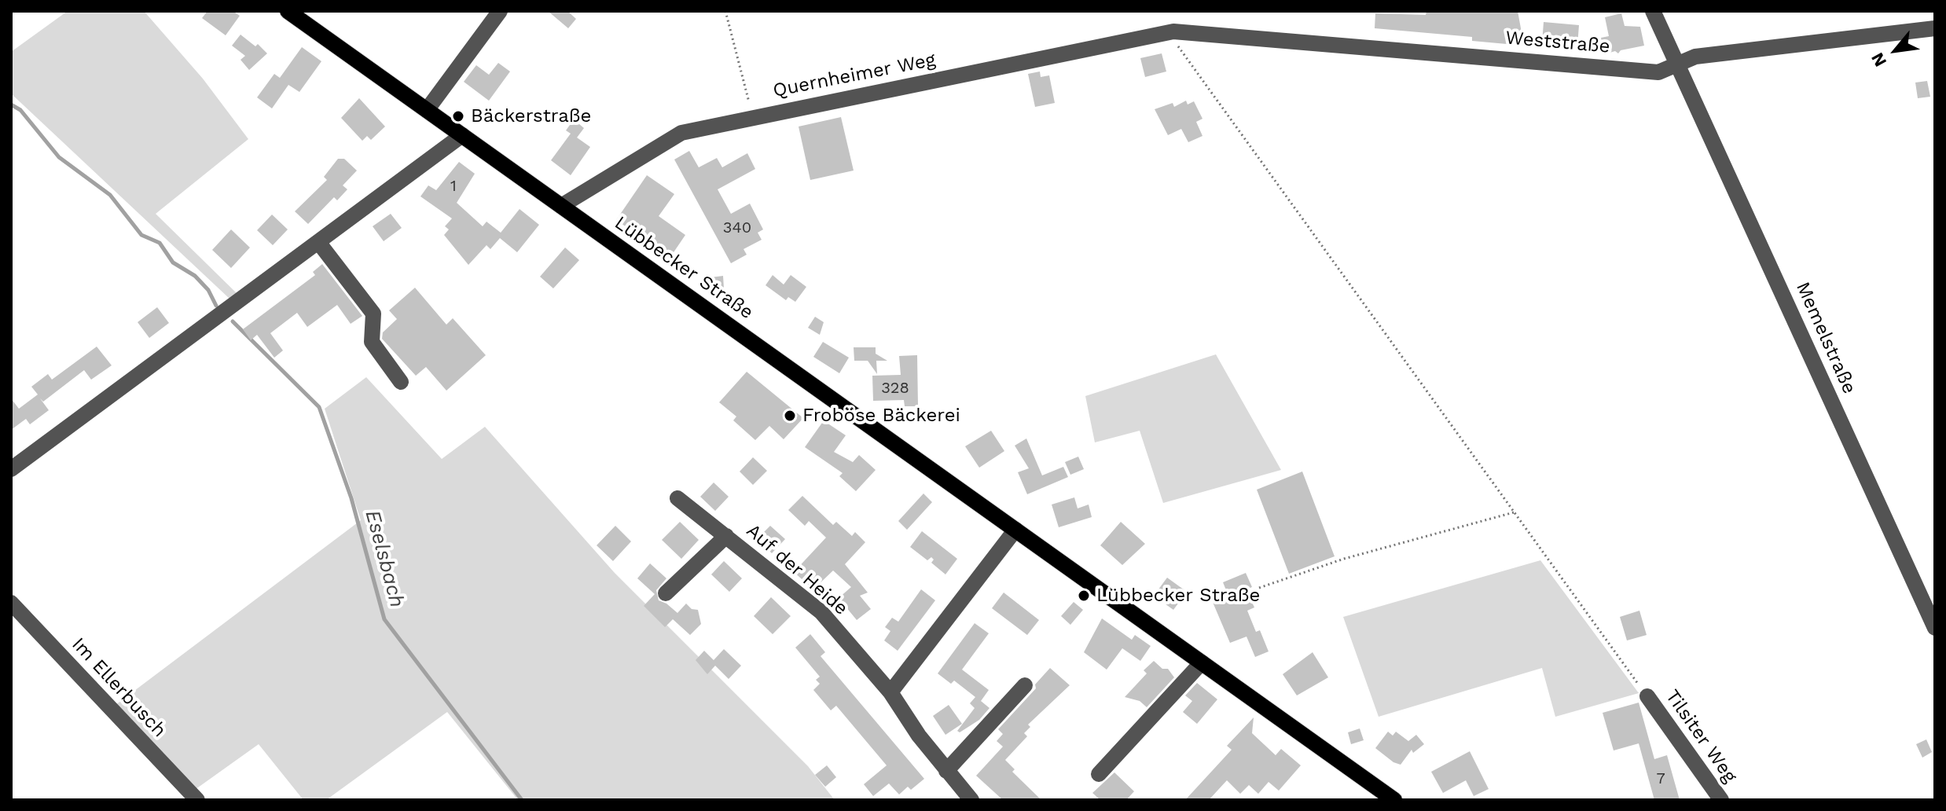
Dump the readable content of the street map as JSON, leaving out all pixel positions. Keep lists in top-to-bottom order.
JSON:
{
  "streets": {
    "main road": ["Lübbecker Straße"],
    "street": [
      "Weststraße",
      "Quernheimer Weg",
      "Memelstraße",
      "Auf der Heide",
      "Im Ellerbusch",
      "Tilsiter Weg"
    ]
  },
  "crossings": [
    ["Weststraße", "Quernheimer Weg"],
    ["Weststraße", "Memelstraße"],
    ["Quernheimer Weg", "Lübbecker Straße"]
  ],
  "water": ["Eselsbach"],
  "places": ["Bäckerstraße", "Froböse Bäckerei", "Lübbecker Straße"],
  "house_numbers": [
    "1",
    "340",
    "328",
    "7"
  ],
  "north": "bottom left"
}
